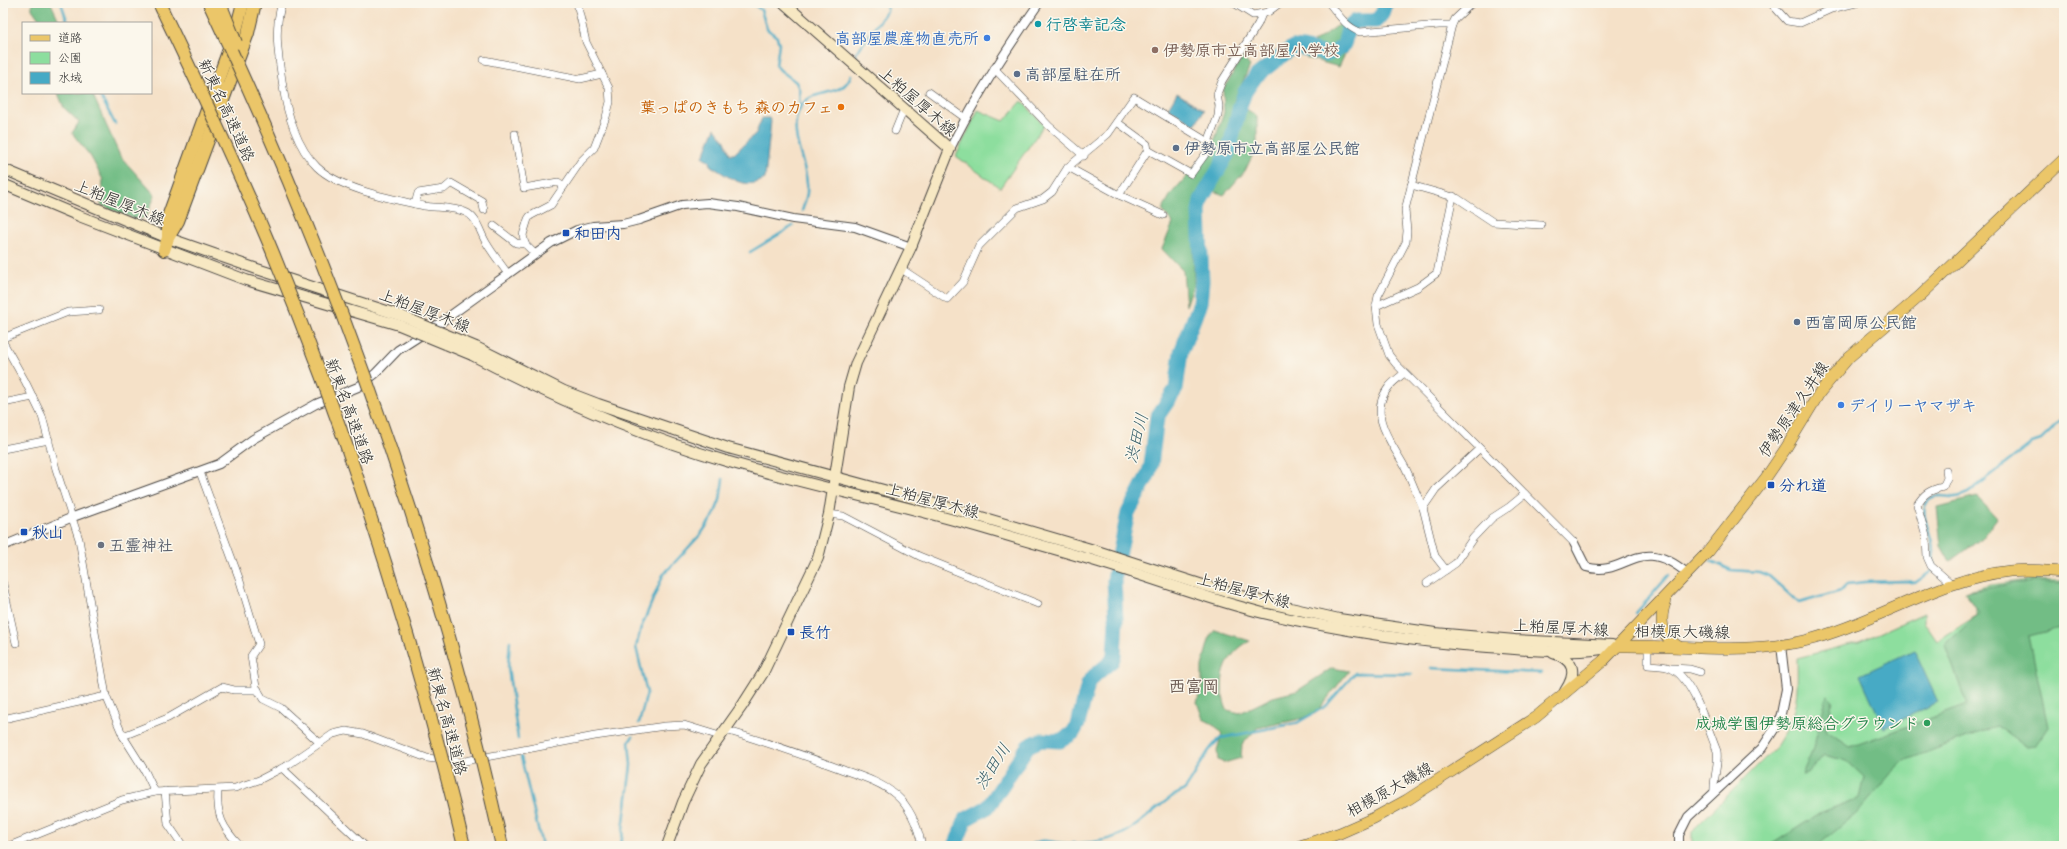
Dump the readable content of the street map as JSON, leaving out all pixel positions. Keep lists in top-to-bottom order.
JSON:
{
  "streets": {
    "highway": ["新東名高速道路"],
    "main road": ["上粕屋厚木線", "伊勢原津久井線", "相模原大磯線"]
  },
  "crossings": [
    ["上粕屋厚木線", "伊勢原津久井線"],
    ["上粕屋厚木線", "相模原大磯線"],
    ["伊勢原津久井線", "相模原大磯線"]
  ],
  "districts": ["西富岡"],
  "water": ["渋田川"],
  "places": {
    "other": [
      "行啓幸記念",
      "高部屋農産物直売所",
      "伊勢原市立高部屋小学校",
      "高部屋駐在所",
      "葉っぱのきもち 森のカフェ",
      "伊勢原市立高部屋公民館",
      "西富岡原公民館",
      "デイリーヤマザキ",
      "五霊神社",
      "成城学園伊勢原総合グラウンド"
    ],
    "transit": [
      "和田内",
      "分れ道",
      "秋山",
      "長竹"
    ]
  },
  "legend": ["道路", "公園", "水域"]
}
